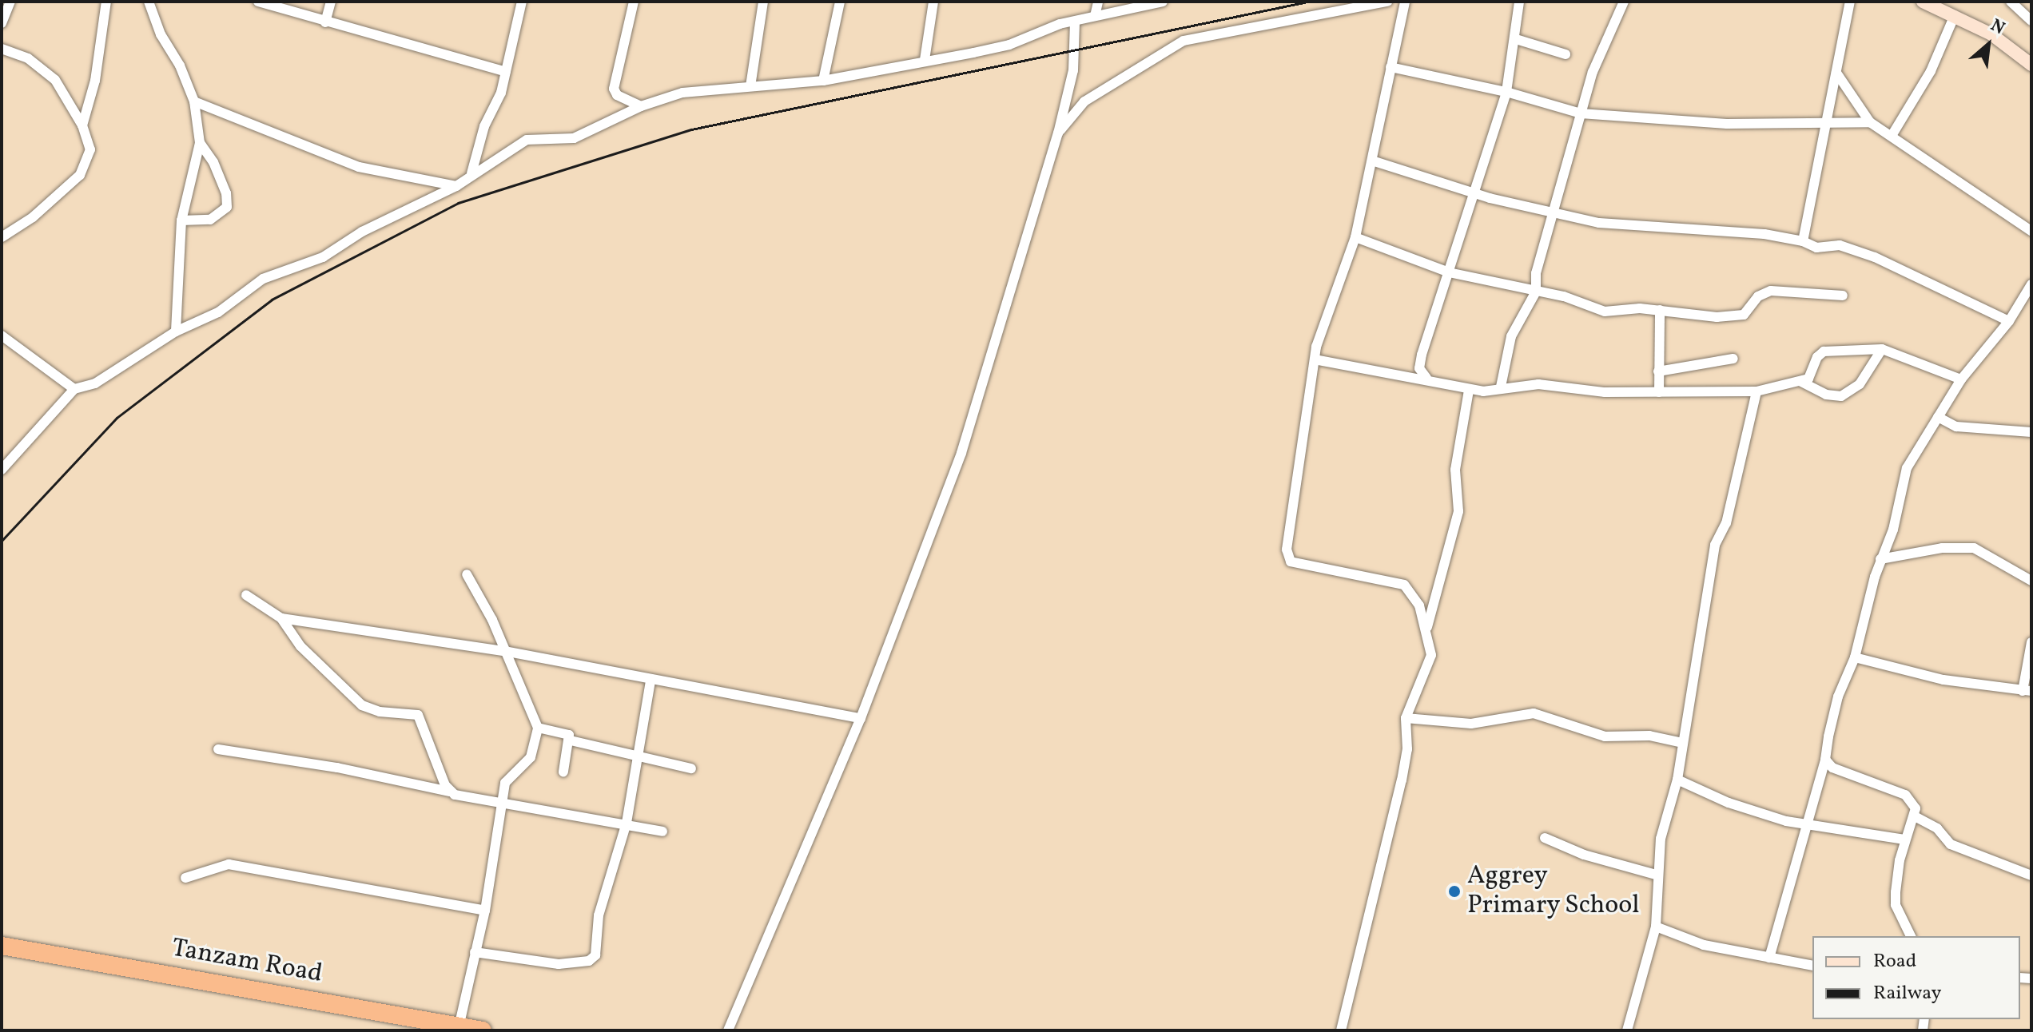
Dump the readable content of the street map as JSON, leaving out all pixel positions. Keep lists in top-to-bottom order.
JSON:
{
  "streets": {
    "highway": ["Tanzam Road"]
  },
  "places": ["Aggrey Primary School"],
  "legend": ["Road", "Railway"],
  "north": "top right"
}
